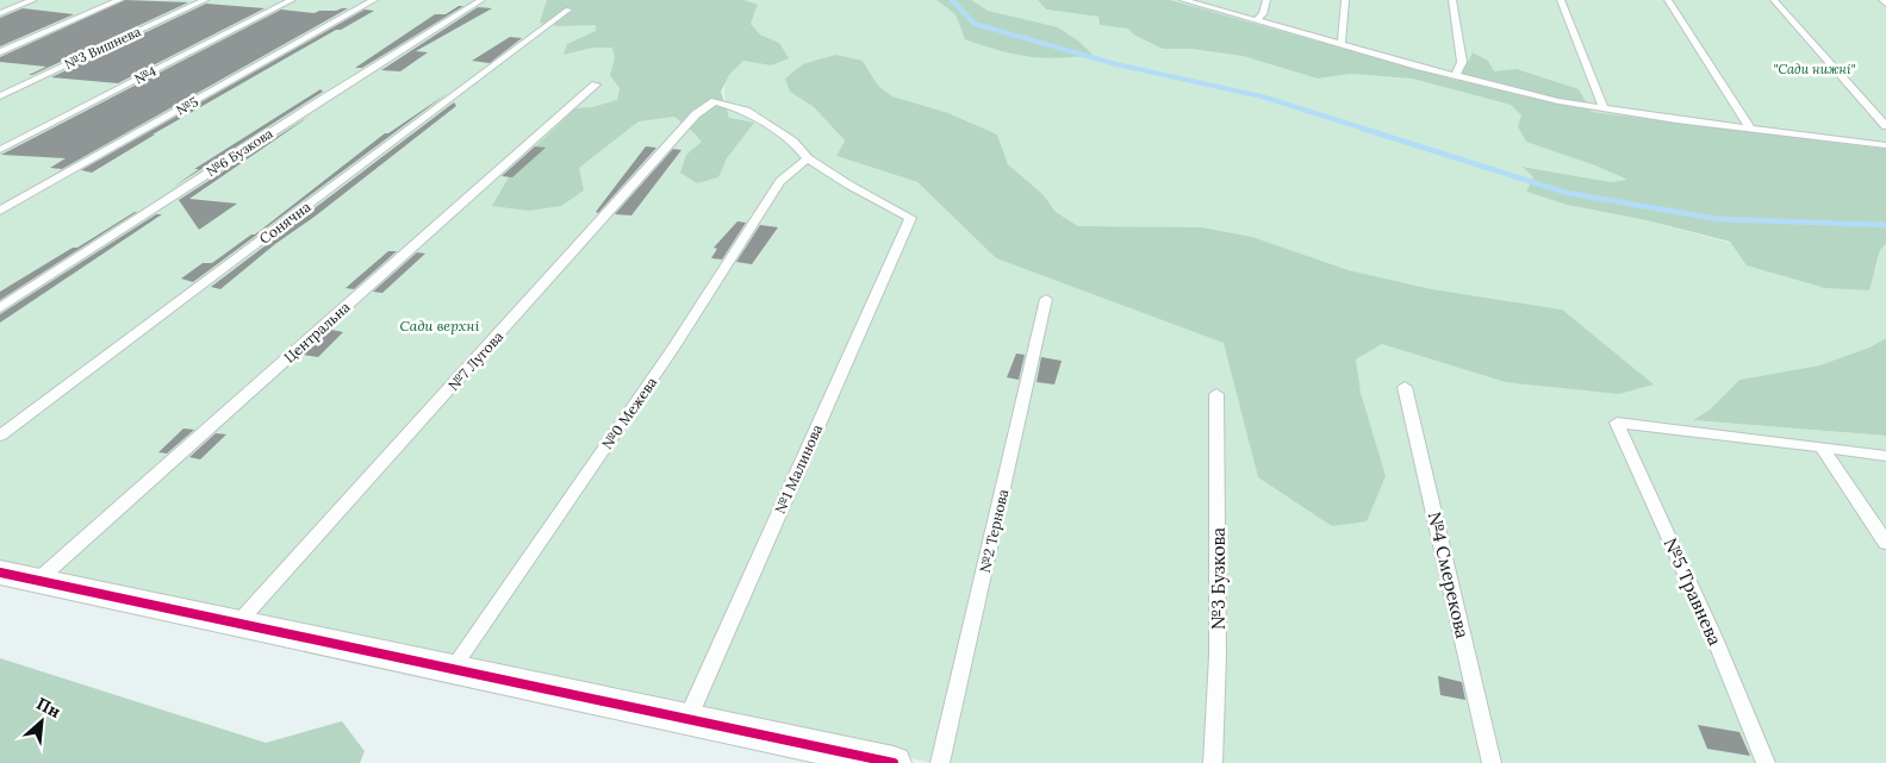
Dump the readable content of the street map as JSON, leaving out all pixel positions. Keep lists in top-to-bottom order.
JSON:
{
  "streets": {
    "lane": [
      "№3 Вишнева",
      "№4",
      "№5",
      "№6 Бузкова",
      "Сонячна",
      "Центральна",
      "№7 Лугова",
      "№0 Межева",
      "№1 Малинова",
      "№2 Тернова",
      "№4 Смерекова",
      "№3 Бузкова",
      "№5 Травнева"
    ]
  },
  "crossings": [
    ["№7 Лугова", "№0 Межева"],
    ["№7 Лугова", "№1 Малинова"],
    ["№0 Межева", "№1 Малинова"]
  ],
  "parks": ["\"Сади нижні\"", "Сади верхні"],
  "north": "top right"
}
